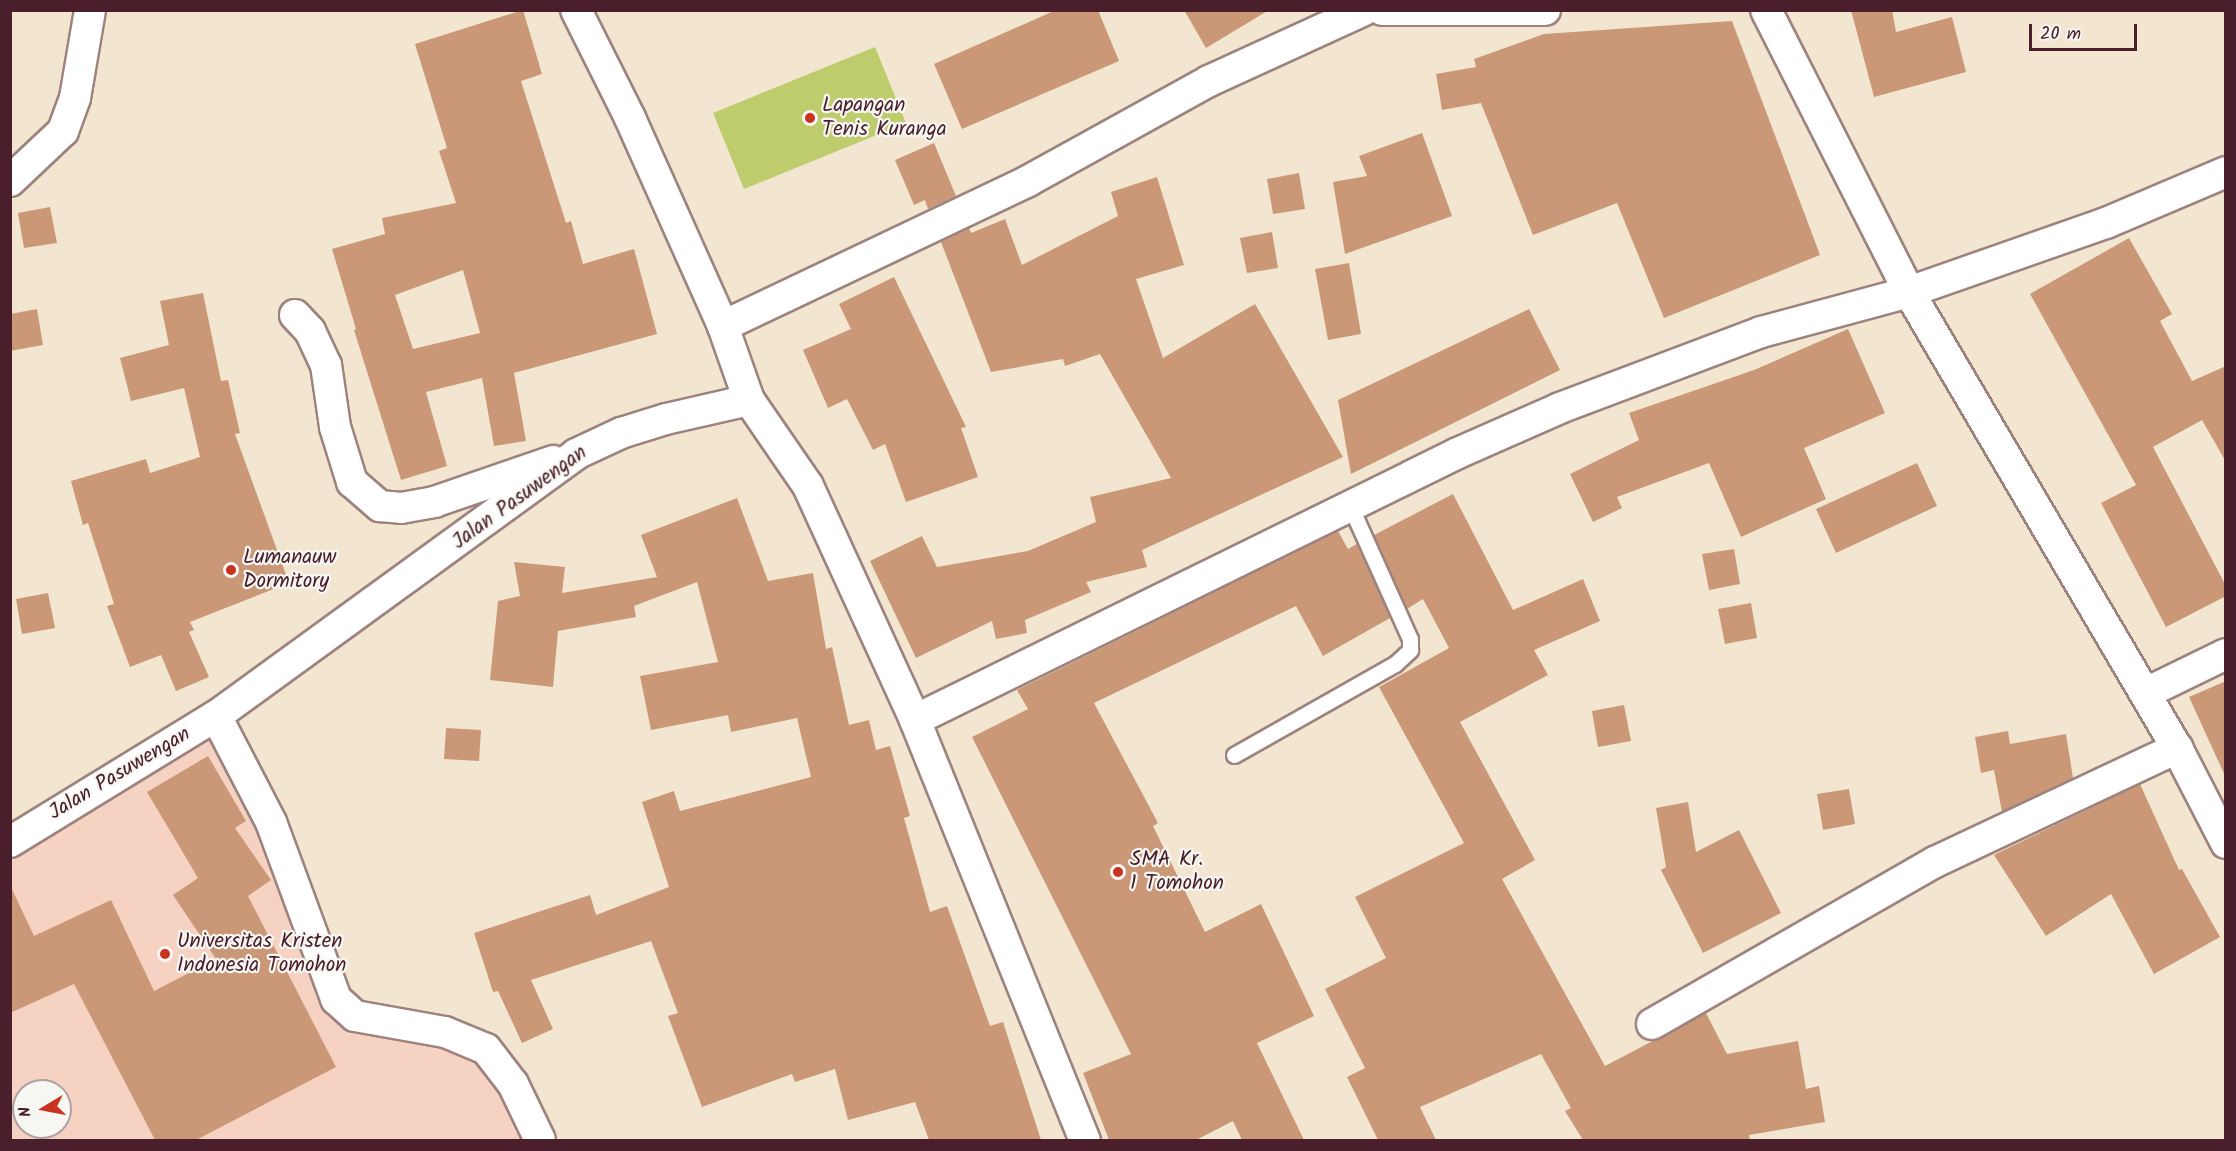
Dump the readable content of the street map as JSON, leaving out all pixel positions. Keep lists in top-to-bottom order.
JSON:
{
  "streets": {
    "street": ["Jalan Pasuwengan"]
  },
  "places": [
    "Lapangan Tenis Kuranga",
    "Lumanauw Dormitory",
    "SMA Kr. 1 Tomohon",
    "Universitas Kristen Indonesia Tomohon"
  ],
  "scale_bar": "20 m",
  "north": "left"
}
